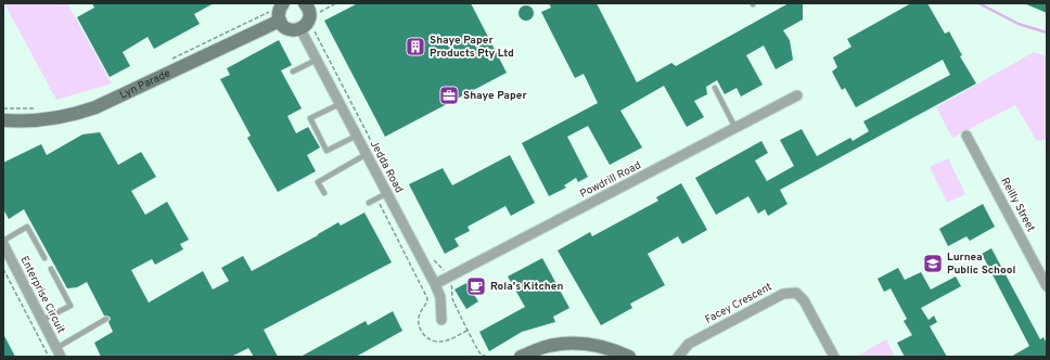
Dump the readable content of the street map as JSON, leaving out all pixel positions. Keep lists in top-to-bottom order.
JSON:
{
  "streets": {
    "street": [
      "Lyn Parade",
      "Jedda Road",
      "Powdrill Road",
      "Reilly Street",
      "Enterprise Circuit",
      "Facey Crescent"
    ]
  },
  "crossings": [
    ["Jedda Road", "Powdrill Road"]
  ],
  "places": {
    "building": ["Shaye Paper Products Pty Ltd"],
    "office": ["Shaye Paper"],
    "school or university": ["Lurnea Public School"],
    "cafe": ["Rola's Kitchen"]
  }
}
